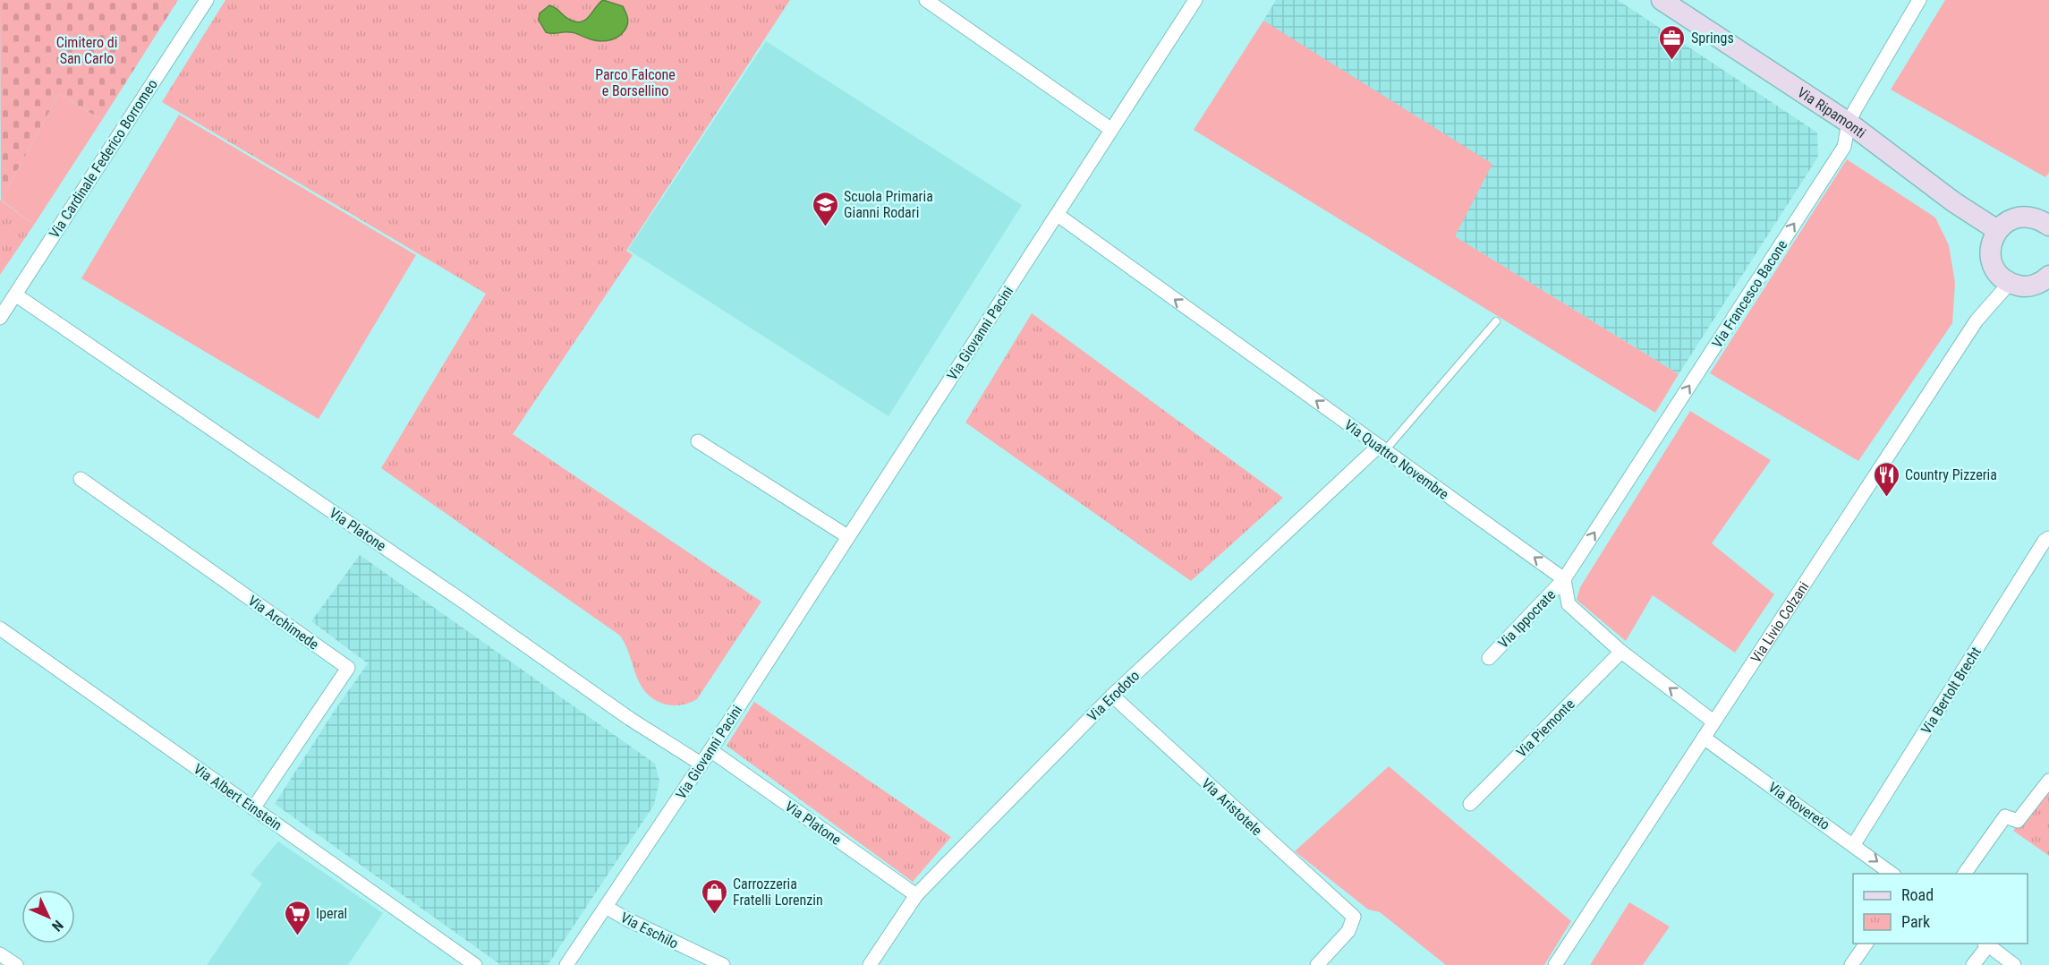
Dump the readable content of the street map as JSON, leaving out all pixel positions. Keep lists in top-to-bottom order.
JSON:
{
  "streets": {
    "street": [
      "Via Ripamonti",
      "Via Cardinale Federico Borromeo",
      "Via Francesco Bacone",
      "Via Giovanni Pacini",
      "Via Quattro Novembre",
      "Via Platone",
      "Via Ippocrate",
      "Via Livio Colzani",
      "Via Archimede",
      "Via Bertolt Brecht",
      "Via Erodoto",
      "Via Piemonte",
      "Via Albert Einstein",
      "Via Rovereto",
      "Via Aristotele",
      "Via Eschilo"
    ]
  },
  "crossings": [
    ["Via Ripamonti", "Via Francesco Bacone"],
    ["Via Cardinale Federico Borromeo", "Via Platone"],
    ["Via Francesco Bacone", "Via Quattro Novembre"],
    ["Via Francesco Bacone", "Via Ippocrate"],
    ["Via Giovanni Pacini", "Via Quattro Novembre"],
    ["Via Giovanni Pacini", "Via Platone"],
    ["Via Giovanni Pacini", "Via Eschilo"],
    ["Via Quattro Novembre", "Via Ippocrate"],
    ["Via Quattro Novembre", "Via Erodoto"],
    ["Via Platone", "Via Erodoto"],
    ["Via Livio Colzani", "Via Rovereto"],
    ["Via Archimede", "Via Albert Einstein"],
    ["Via Bertolt Brecht", "Via Rovereto"],
    ["Via Erodoto", "Via Aristotele"]
  ],
  "one_way": ["Via Francesco Bacone", "Via Quattro Novembre"],
  "parks": ["Cimitero di San Carlo", "Parco Falcone e Borsellino"],
  "places": {
    "office": ["Springs"],
    "school or university": ["Scuola Primaria Gianni Rodari"],
    "restaurant": ["Country Pizzeria"],
    "shop": ["Carrozzeria Fratelli Lorenzin"],
    "supermarket": ["Iperal"]
  },
  "legend": ["Road", "Park"],
  "north": "bottom right"
}
